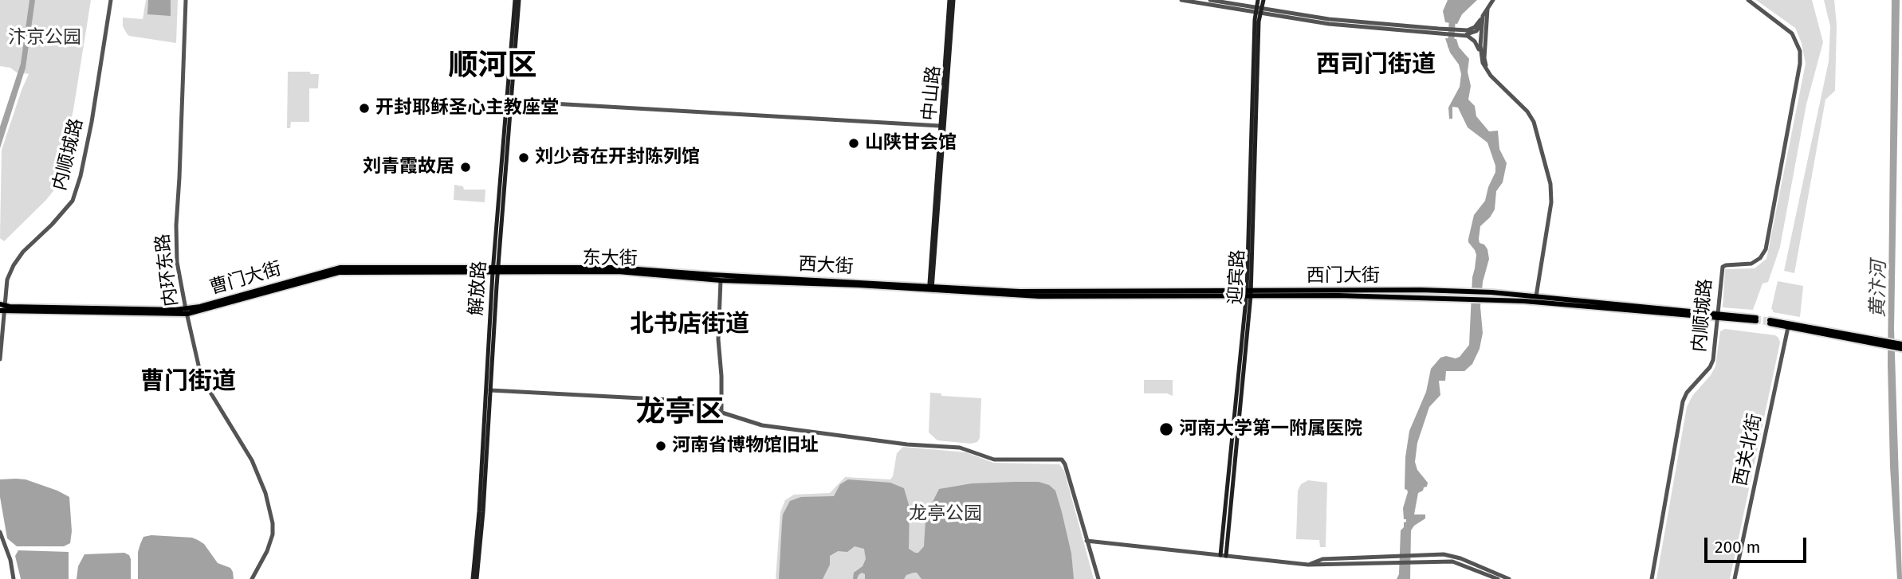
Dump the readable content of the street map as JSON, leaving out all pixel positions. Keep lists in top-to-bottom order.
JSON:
{
  "streets": {
    "main road": [
      "中山路",
      "东大街",
      "西大街",
      "西门大街",
      "迎宾路",
      "曹门大街",
      "解放路"
    ],
    "street": ["内顺城路", "内环东路", "西关北街"]
  },
  "crossings": [
    ["中山路", "西大街"],
    ["中山路", "西门大街"],
    ["内顺城路", "西门大街"],
    ["内顺城路", "曹门大街"],
    ["东大街", "西大街"],
    ["东大街", "曹门大街"],
    ["东大街", "解放路"],
    ["西大街", "西门大街"],
    ["内环东路", "曹门大街"],
    ["西门大街", "迎宾路"],
    ["曹门大街", "解放路"]
  ],
  "districts": [
    "西司门街道",
    "顺河区",
    "北书店街道",
    "曹门街道",
    "龙亭区"
  ],
  "water": ["黄汴河"],
  "parks": ["汴京公园", "龙亭公园"],
  "places": [
    "开封耶稣圣心主教座堂",
    "山陕甘会馆",
    "刘少奇在开封陈列馆",
    "刘青霞故居",
    "河南大学第一附属医院",
    "河南省博物馆旧址"
  ],
  "scale_bar": "200 m"
}
